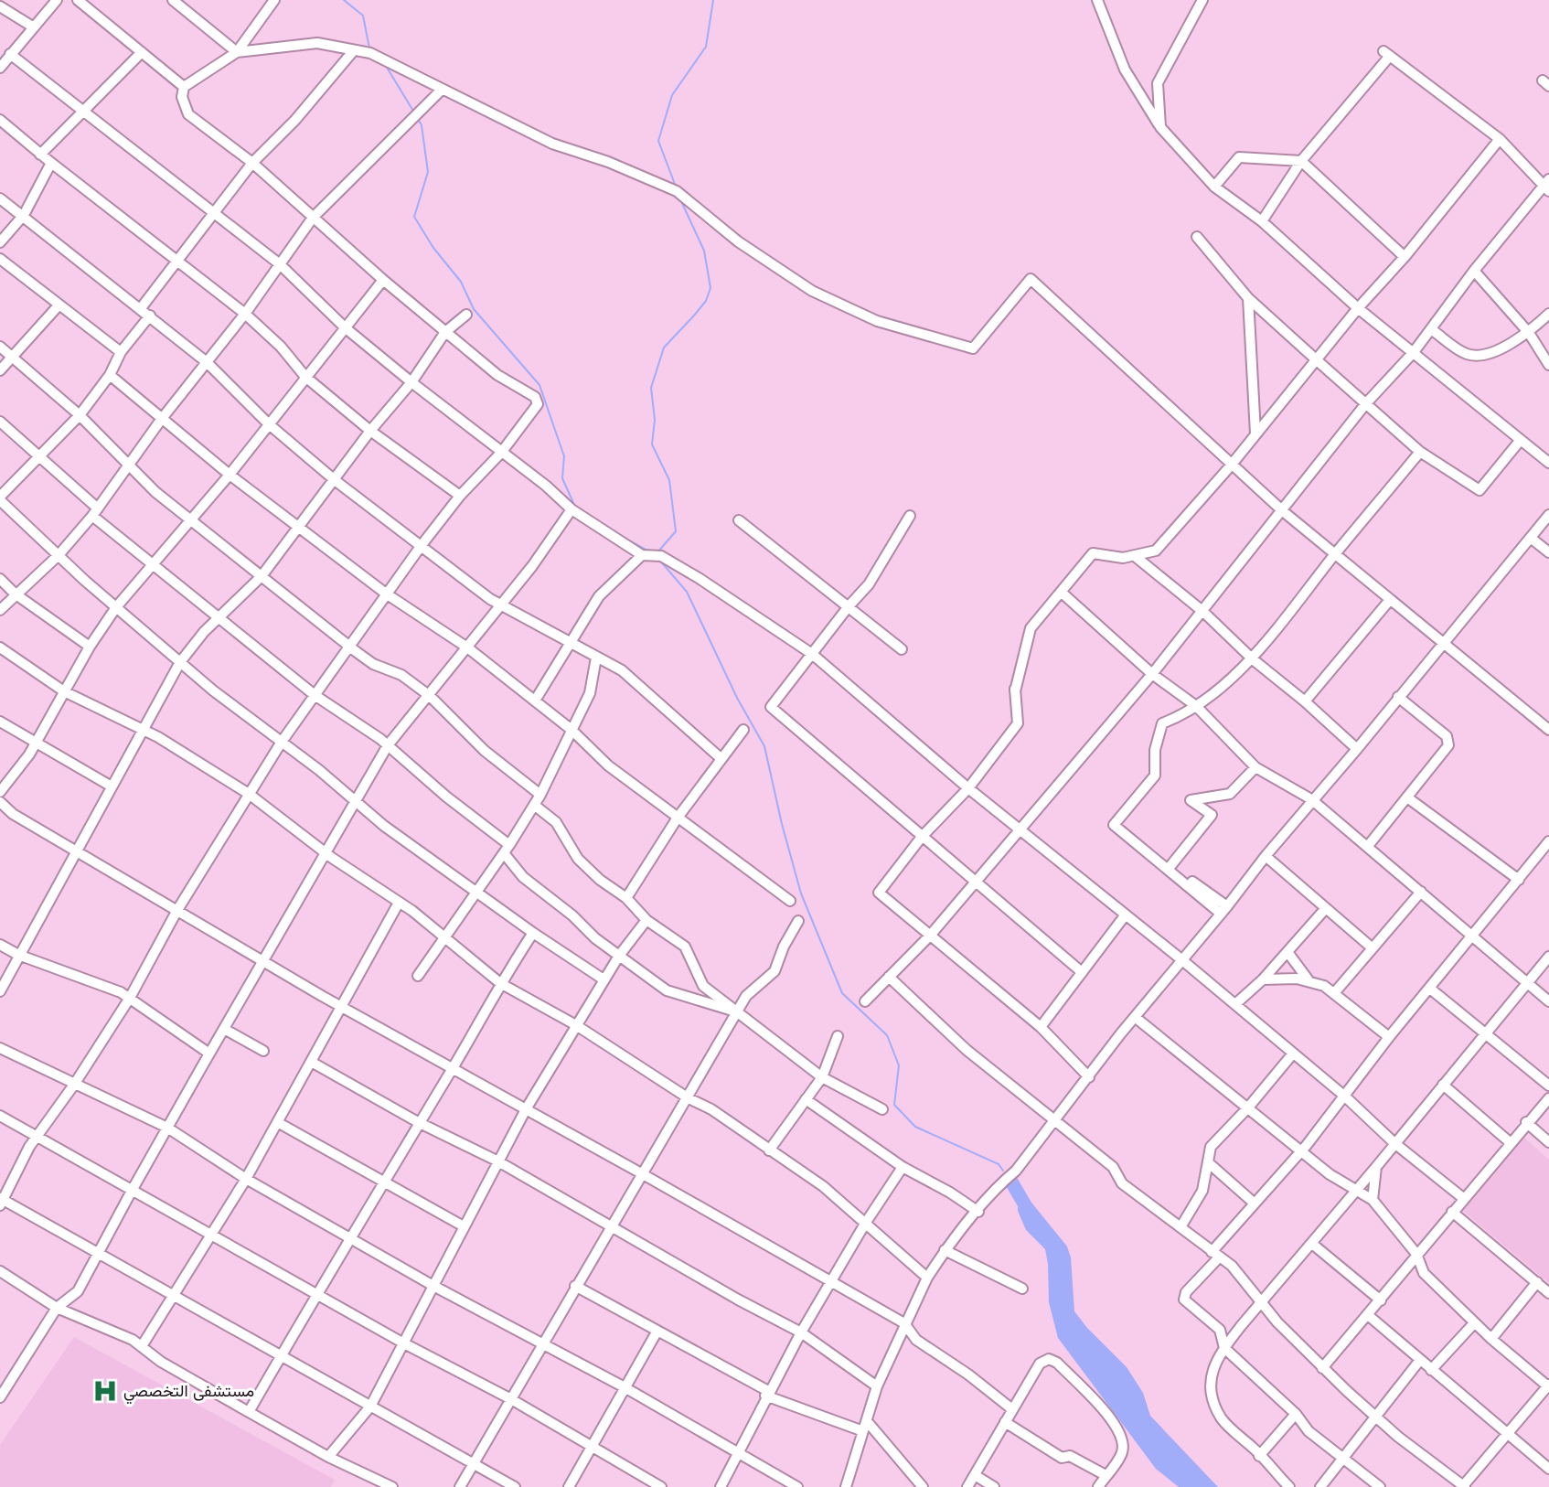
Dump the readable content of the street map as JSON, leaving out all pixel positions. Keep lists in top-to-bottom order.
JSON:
{
  "places": {
    "hospital": ["مستشفى التخصصي"]
  }
}
